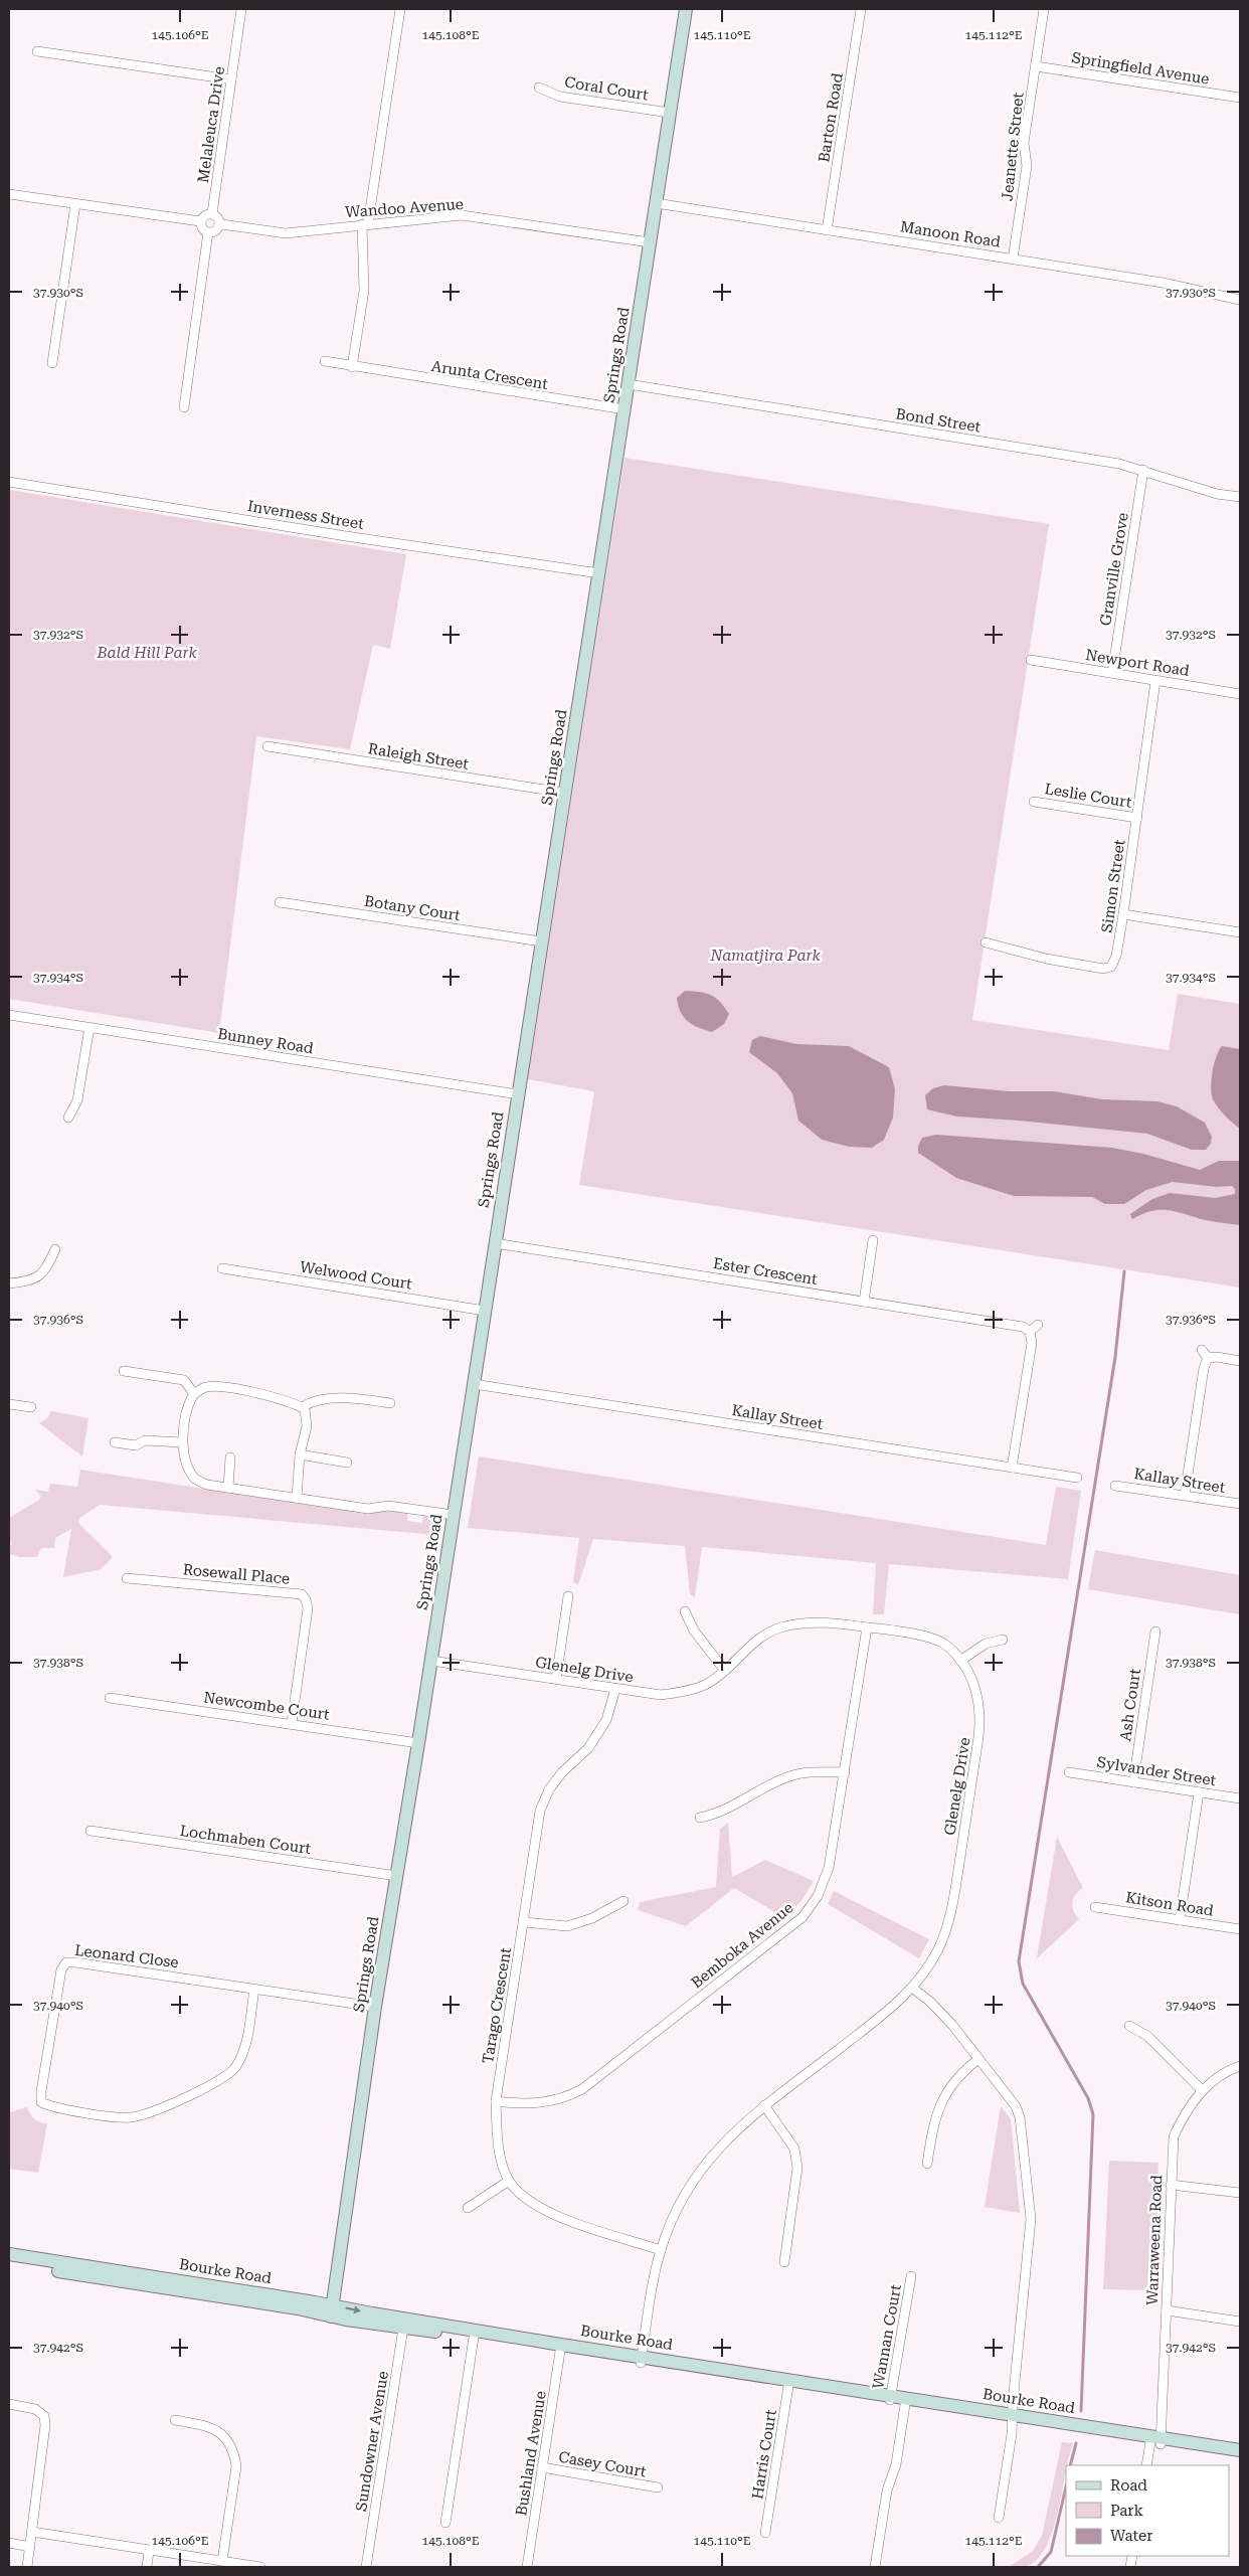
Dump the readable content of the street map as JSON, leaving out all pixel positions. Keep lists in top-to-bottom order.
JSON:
{
  "streets": {
    "main road": ["Springs Road", "Bourke Road"],
    "street": [
      "Springfield Avenue",
      "Coral Court",
      "Barton Road",
      "Melaleuca Drive",
      "Jeanette Street",
      "Wandoo Avenue",
      "Manoon Road",
      "Arunta Crescent",
      "Bond Street",
      "Inverness Street",
      "Granville Grove",
      "Newport Road",
      "Raleigh Street",
      "Leslie Court",
      "Simon Street",
      "Botany Court",
      "Bunney Road",
      "Ester Crescent",
      "Welwood Court",
      "Kallay Street",
      "Rosewall Place",
      "Glenelg Drive",
      "Ash Court",
      "Newcombe Court",
      "Sylvander Street",
      "Lochmaben Court",
      "Kitson Road",
      "Bemboka Avenue",
      "Leonard Close",
      "Tarago Crescent",
      "Warraweena Road",
      "Wannan Court",
      "Sundowner Avenue",
      "Bushland Avenue",
      "Harris Court",
      "Casey Court"
    ]
  },
  "crossings": [
    ["Springfield Avenue", "Jeanette Street"],
    ["Coral Court", "Springs Road"],
    ["Barton Road", "Manoon Road"],
    ["Melaleuca Drive", "Wandoo Avenue"],
    ["Jeanette Street", "Manoon Road"],
    ["Wandoo Avenue", "Springs Road"],
    ["Manoon Road", "Springs Road"],
    ["Springs Road", "Arunta Crescent"],
    ["Springs Road", "Bond Street"],
    ["Springs Road", "Inverness Street"],
    ["Springs Road", "Raleigh Street"],
    ["Springs Road", "Botany Court"],
    ["Springs Road", "Bunney Road"],
    ["Springs Road", "Ester Crescent"],
    ["Springs Road", "Welwood Court"],
    ["Springs Road", "Kallay Street"],
    ["Springs Road", "Glenelg Drive"],
    ["Springs Road", "Newcombe Court"],
    ["Springs Road", "Lochmaben Court"],
    ["Springs Road", "Leonard Close"],
    ["Springs Road", "Bourke Road"],
    ["Bond Street", "Granville Grove"],
    ["Granville Grove", "Newport Road"],
    ["Newport Road", "Simon Street"],
    ["Leslie Court", "Simon Street"],
    ["Rosewall Place", "Newcombe Court"],
    ["Glenelg Drive", "Bemboka Avenue"],
    ["Glenelg Drive", "Tarago Crescent"],
    ["Glenelg Drive", "Bourke Road"],
    ["Ash Court", "Sylvander Street"],
    ["Bemboka Avenue", "Tarago Crescent"],
    ["Warraweena Road", "Bourke Road"],
    ["Bourke Road", "Wannan Court"],
    ["Bourke Road", "Sundowner Avenue"],
    ["Bourke Road", "Bushland Avenue"],
    ["Bourke Road", "Harris Court"],
    ["Bushland Avenue", "Casey Court"]
  ],
  "parks": ["Bald Hill Park", "Namatjira Park"],
  "legend": ["Road", "Park", "Water"],
  "coordinates": [
    "145.106°E",
    "145.108°E",
    "145.110°E",
    "145.112°E",
    "37.930°S",
    "37.932°S",
    "37.934°S",
    "37.936°S",
    "37.938°S",
    "37.940°S",
    "37.942°S"
  ]
}
